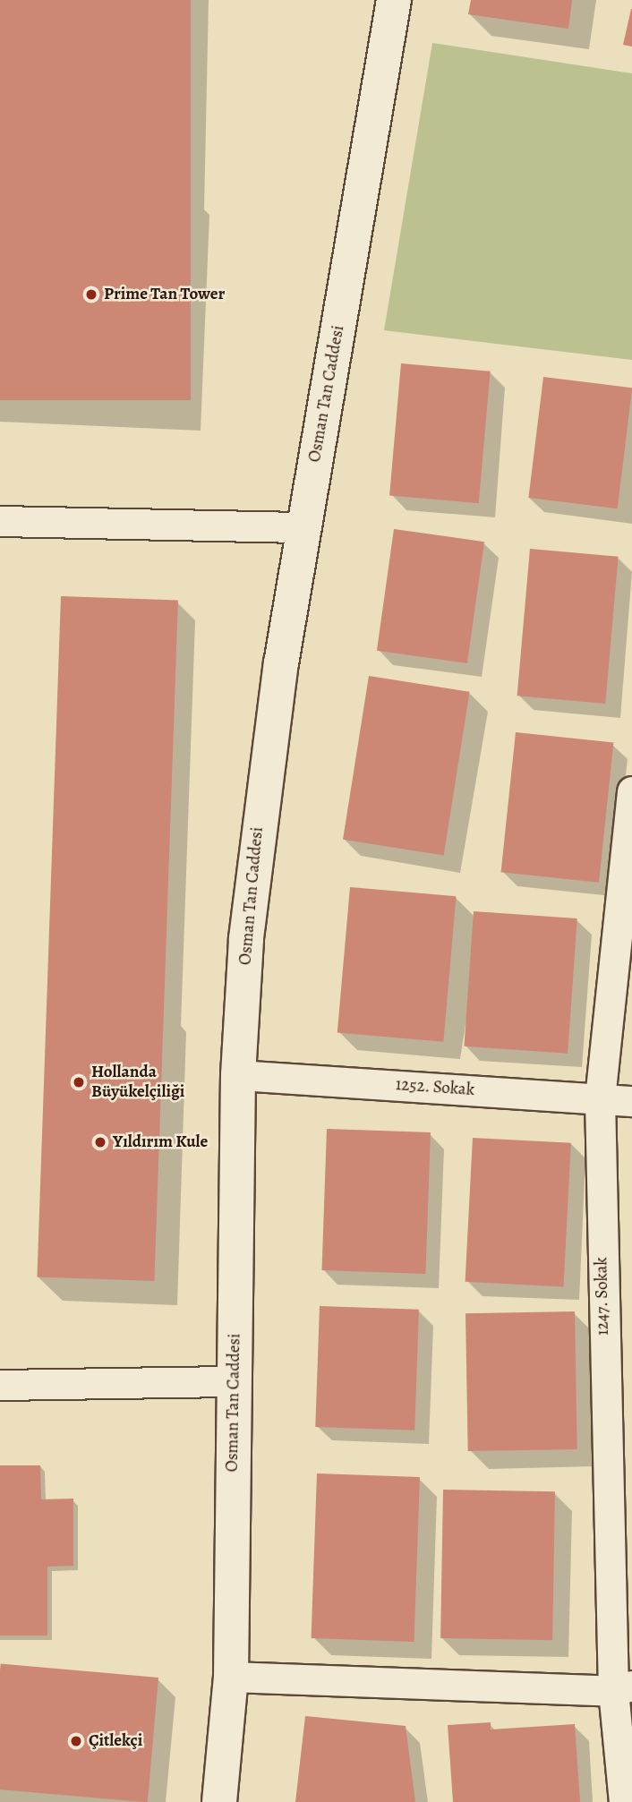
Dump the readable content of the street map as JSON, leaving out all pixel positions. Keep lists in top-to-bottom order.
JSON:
{
  "streets": {
    "street": ["Osman Tan Caddesi", "1252. Sokak", "1247. Sokak"]
  },
  "crossings": [
    ["Osman Tan Caddesi", "1252. Sokak"],
    ["1252. Sokak", "1247. Sokak"]
  ],
  "places": [
    "Prime Tan Tower",
    "Hollanda Büyükelçiliği",
    "Yıldırım Kule",
    "Çitlekçi"
  ]
}
